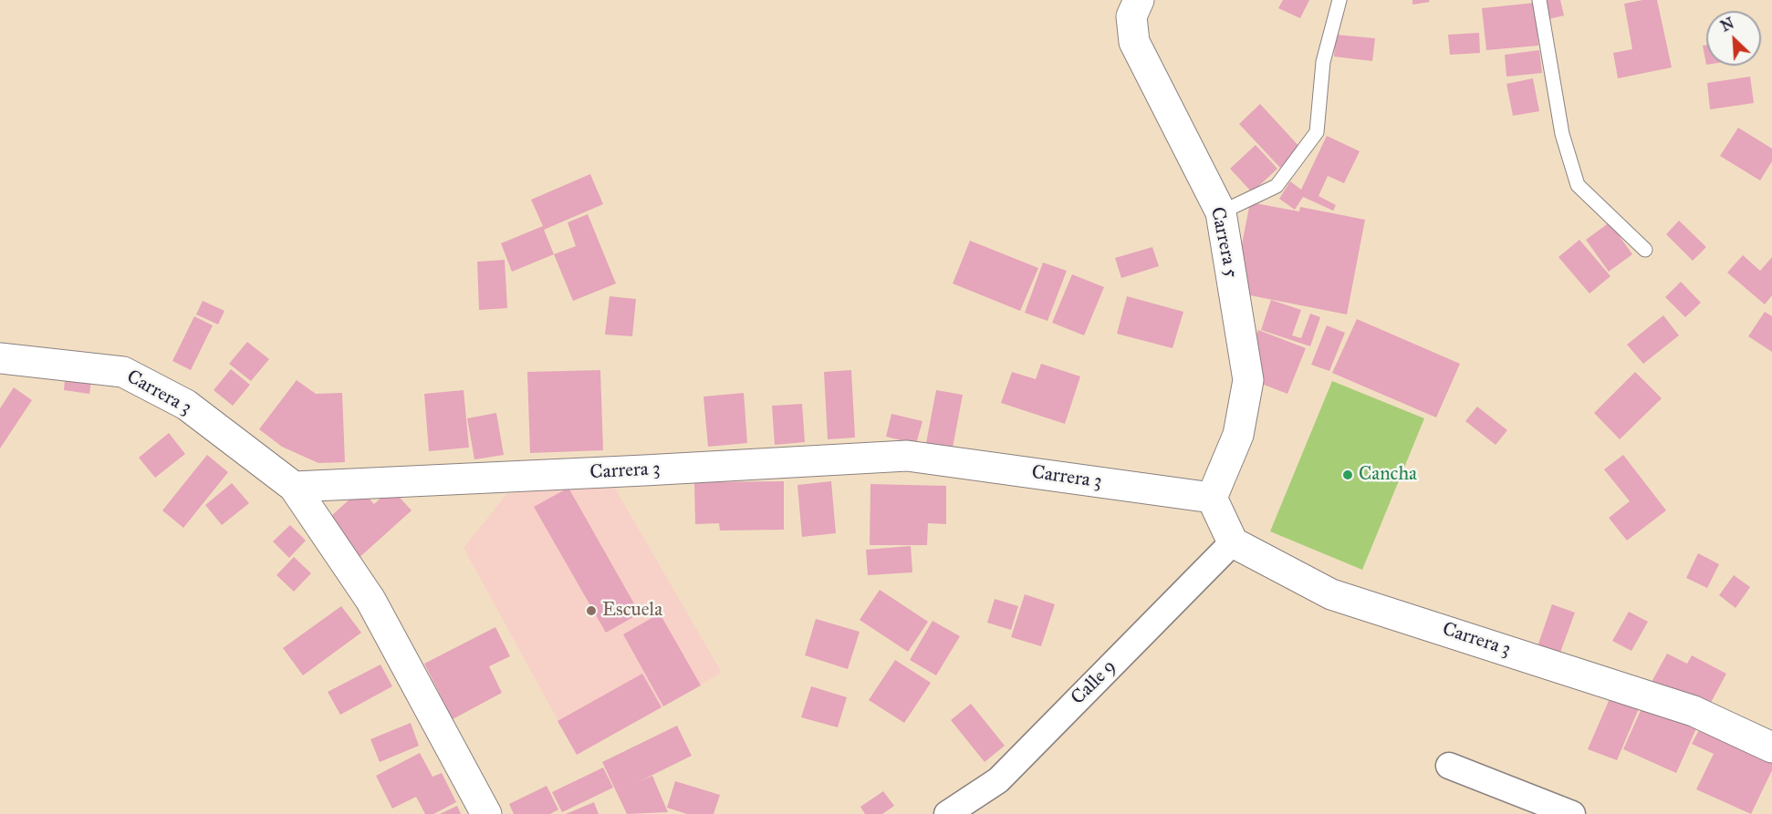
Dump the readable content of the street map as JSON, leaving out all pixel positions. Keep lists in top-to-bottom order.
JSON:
{
  "streets": {
    "street": ["Carrera 5", "Carrera 3", "Calle 9"]
  },
  "crossings": [
    ["Carrera 5", "Carrera 3"],
    ["Carrera 3", "Calle 9"]
  ],
  "places": ["Cancha", "Escuela"],
  "north": "top left"
}
